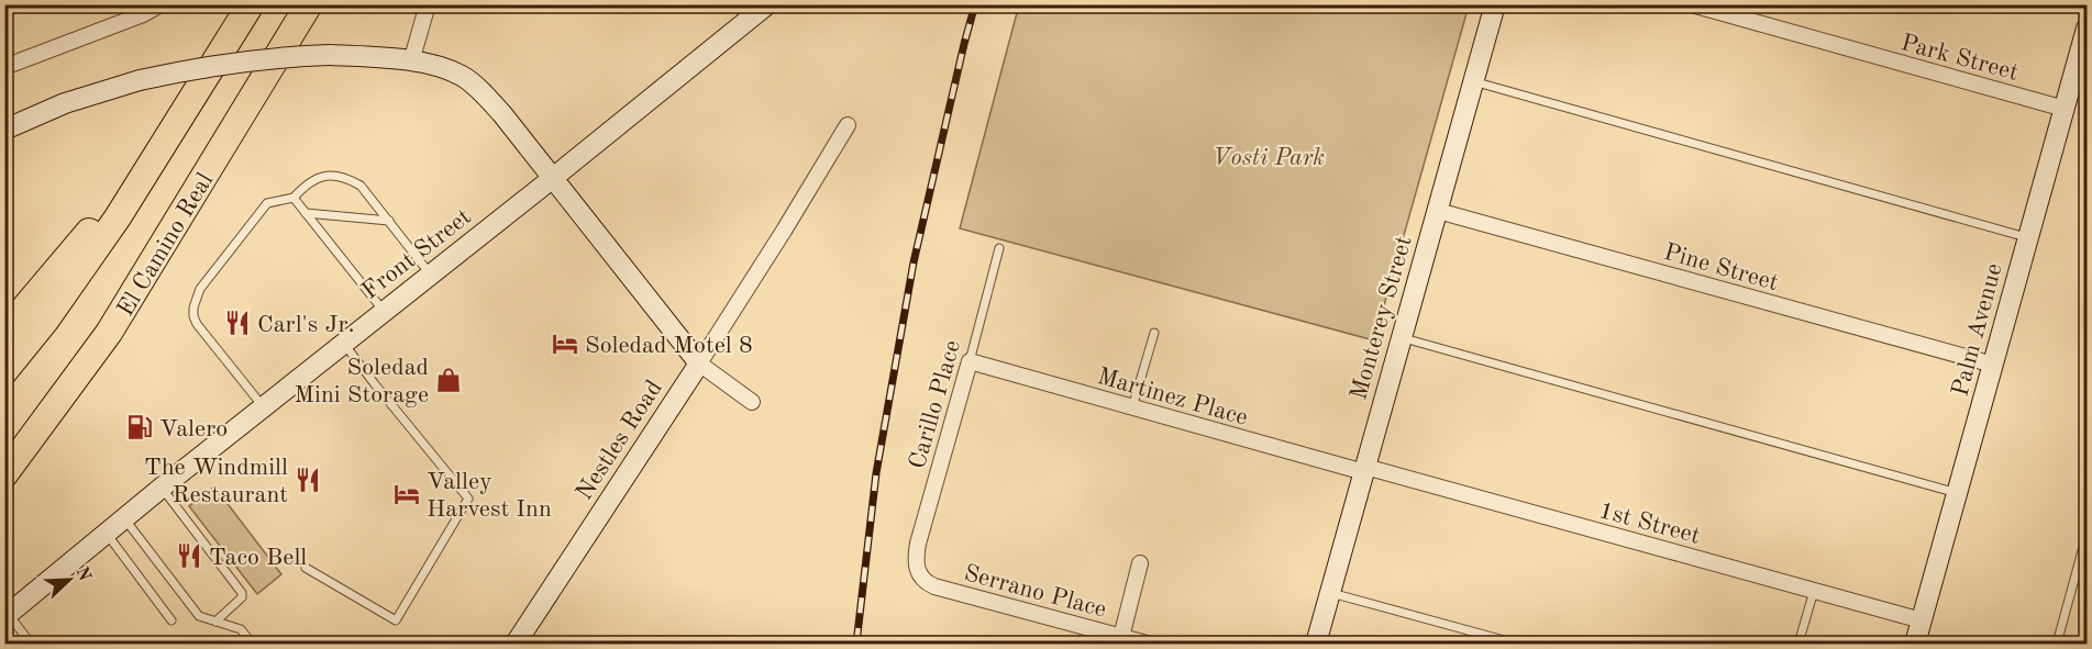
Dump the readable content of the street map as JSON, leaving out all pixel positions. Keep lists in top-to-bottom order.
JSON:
{
  "streets": {
    "highway": ["El Camino Real"],
    "street": [
      "Park Street",
      "Front Street",
      "Pine Street",
      "Monterey Street",
      "Palm Avenue",
      "Martinez Place",
      "Carillo Place",
      "Nestles Road",
      "1st Street",
      "Serrano Place"
    ]
  },
  "crossings": [
    ["Park Street", "Palm Avenue"],
    ["Pine Street", "Monterey Street"],
    ["Pine Street", "Palm Avenue"],
    ["Monterey Street", "Martinez Place"],
    ["Monterey Street", "1st Street"],
    ["Palm Avenue", "1st Street"],
    ["Martinez Place", "Carillo Place"],
    ["Martinez Place", "1st Street"],
    ["Carillo Place", "Serrano Place"]
  ],
  "parks": ["Vosti Park"],
  "places": {
    "restaurant": ["Carl's Jr.", "The Windmill Restaurant", "Taco Bell"],
    "hotel": ["Soledad Motel 8", "Valley Harvest Inn"],
    "shop": ["Soledad Mini Storage"],
    "fuel station": ["Valero"]
  },
  "north": "top right"
}
